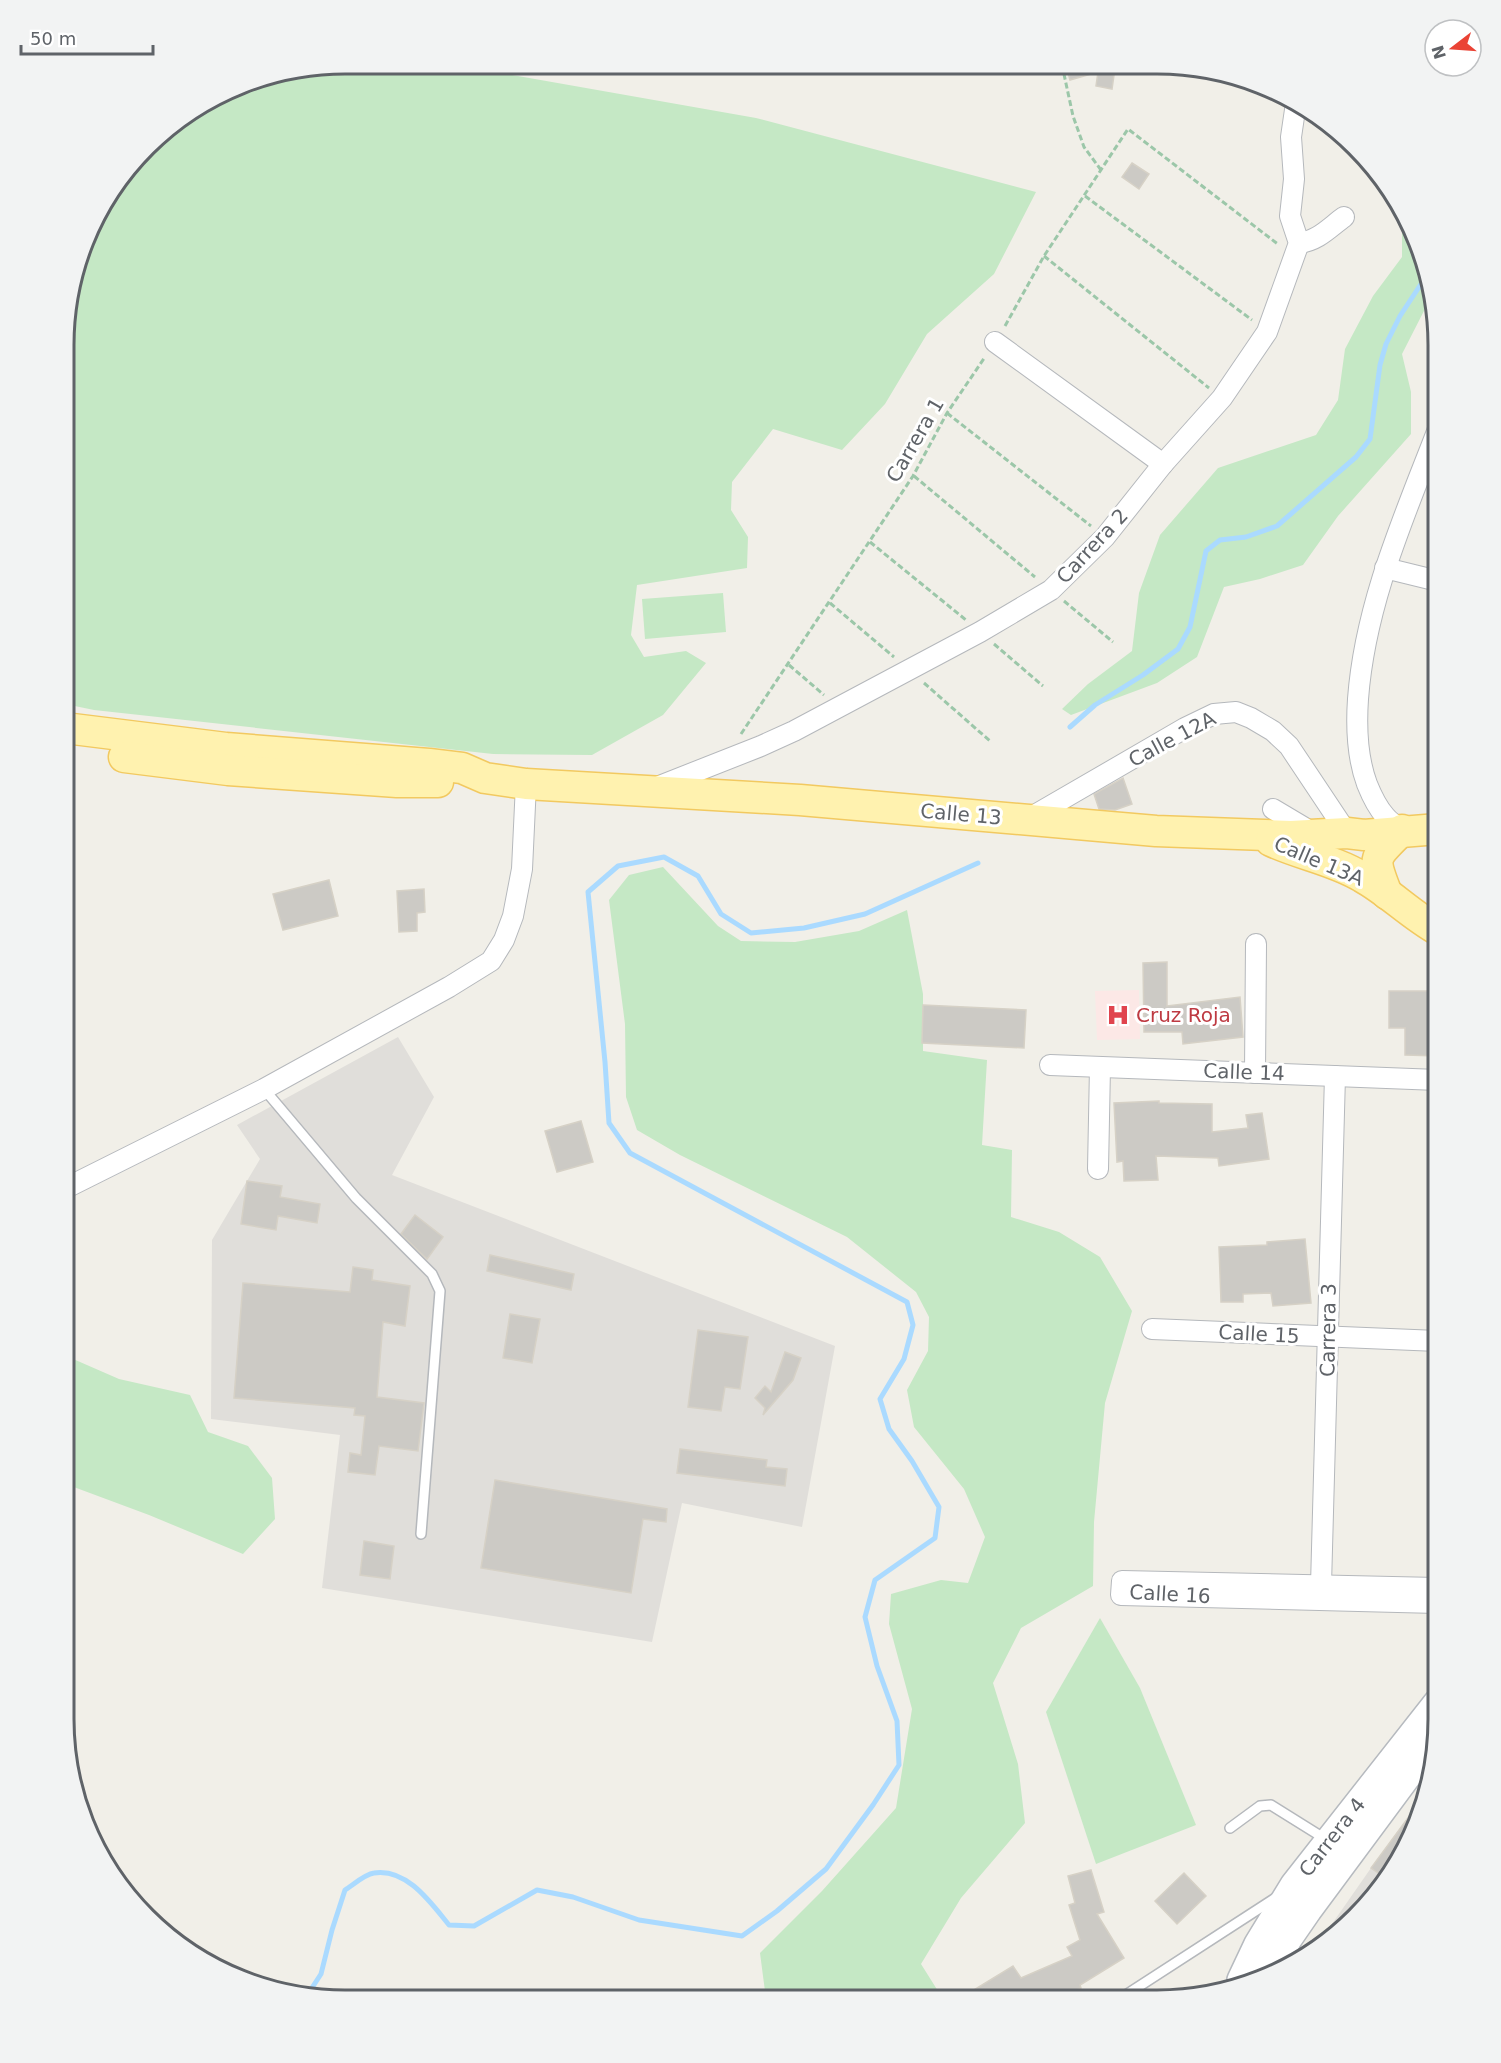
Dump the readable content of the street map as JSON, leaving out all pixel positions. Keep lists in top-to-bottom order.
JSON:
{
  "streets": {
    "main road": ["Calle 13", "Calle 13A", "Carrera 4"],
    "street": [
      "Carrera 2",
      "Calle 12A",
      "Calle 14",
      "Carrera 3",
      "Calle 15",
      "Calle 16"
    ],
    "path": ["Carrera 1"]
  },
  "crossings": [
    ["Carrera 1", "Carrera 2"],
    ["Carrera 2", "Calle 13"],
    ["Calle 12A", "Calle 13"],
    ["Calle 13", "Calle 13A"],
    ["Calle 14", "Carrera 3"],
    ["Carrera 3", "Calle 15"],
    ["Carrera 3", "Calle 16"]
  ],
  "places": {
    "hospital": ["Cruz Roja"]
  },
  "scale_bar": "50 m",
  "north": "left"
}
